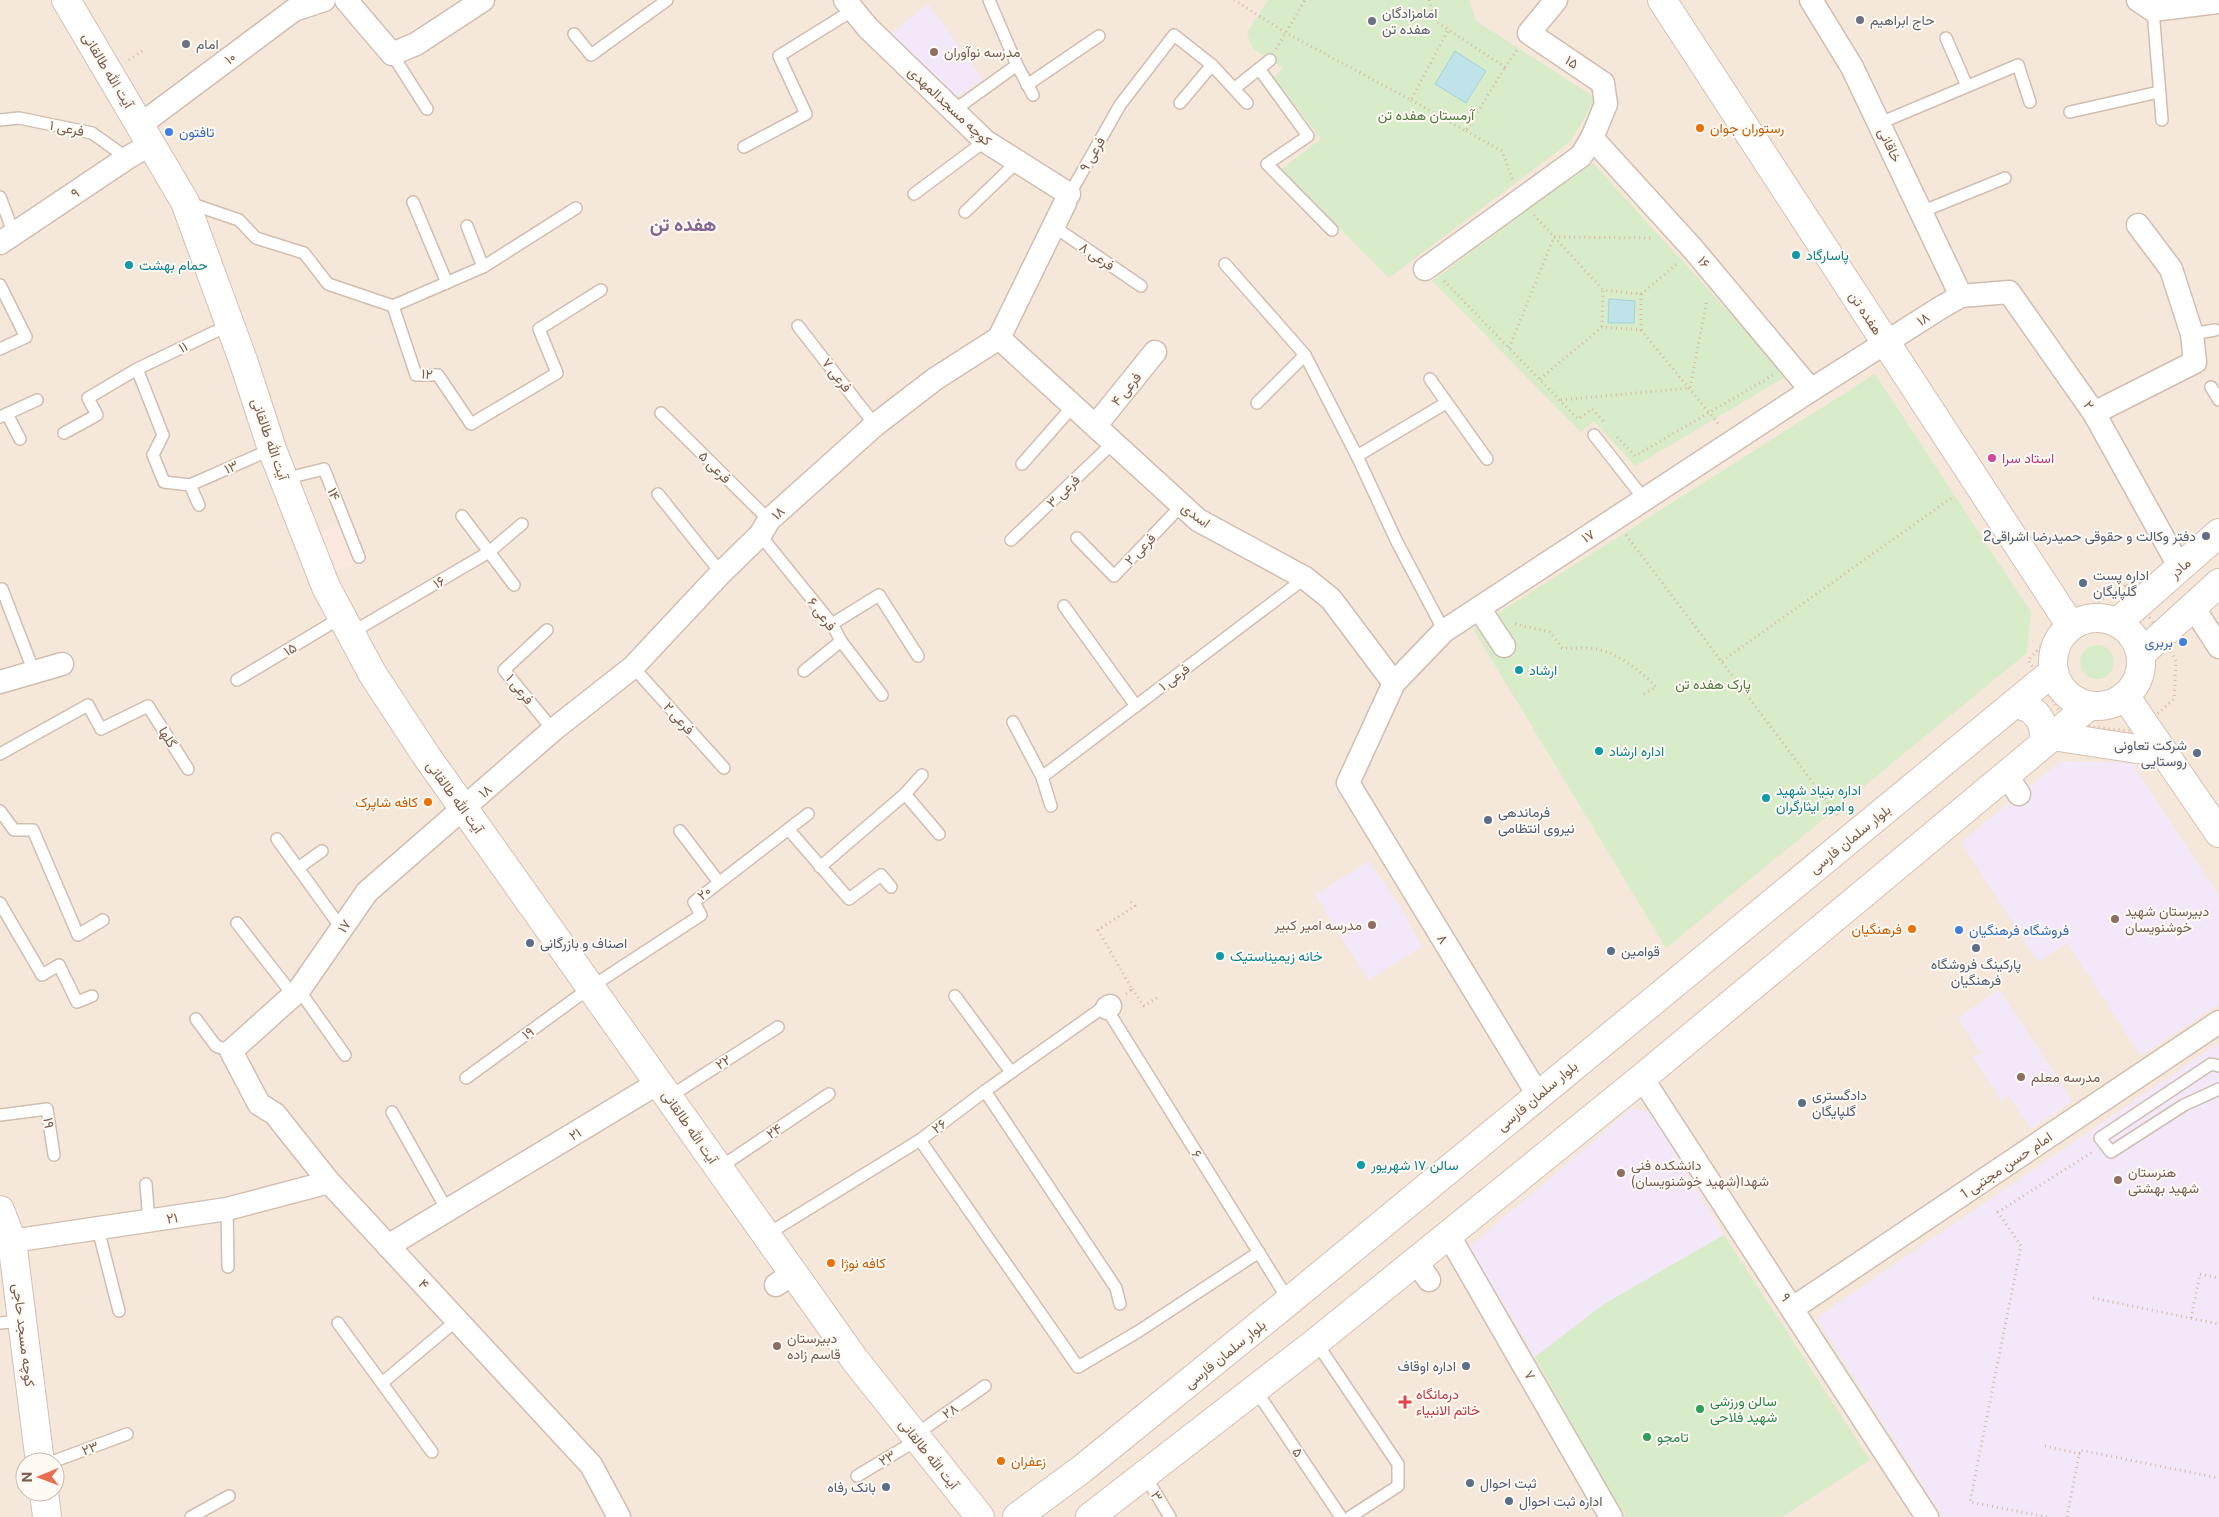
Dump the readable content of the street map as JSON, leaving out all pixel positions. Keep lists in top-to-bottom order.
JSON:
{
  "streets": {
    "main road": [
      "آیت الله طالقانی",
      "هفده تن",
      "مادر",
      "بلوار سلمان فارسی",
      "کوچه مسجد حاجی"
    ],
    "street": [
      "۱۰",
      "۱۵",
      "کوچه مسجدالمهدی",
      "خاقانی",
      "۹",
      "۱۶",
      "۱۸",
      "فرعی ۴",
      "۲",
      "اسدی",
      "۱۷",
      "۸",
      "۲۱",
      "امام حسن مجتبی 1",
      "۴",
      "۷"
    ],
    "lane": [
      "فرعی ۱",
      "فرعی ۹",
      "فرعی ۸",
      "۱۱",
      "۱۲",
      "فرعی ۷",
      "۱۳",
      "فرعی ۵",
      "فرعی ۳",
      "۱۴",
      "فرعی ۲",
      "فرعی ۶",
      "گلها",
      "۲۰",
      "۱۹",
      "۲۲",
      "۲۶",
      "۲۴",
      "۶",
      "۲۸",
      "۲۳",
      "۵",
      "۳"
    ]
  },
  "crossings": [
    ["۱۰", "آیت الله طالقانی"],
    ["۱۰", "۹"],
    ["۱۵", "آیت الله طالقانی"],
    ["۱۵", "۱۶"],
    ["آیت الله طالقانی", "۹"],
    ["آیت الله طالقانی", "۱۶"],
    ["آیت الله طالقانی", "۱۸"],
    ["آیت الله طالقانی", "۱۱"],
    ["آیت الله طالقانی", "۱۳"],
    ["آیت الله طالقانی", "۱۴"],
    ["آیت الله طالقانی", "۱۷"],
    ["آیت الله طالقانی", "۲۰"],
    ["آیت الله طالقانی", "۱۹"],
    ["آیت الله طالقانی", "۲۲"],
    ["آیت الله طالقانی", "۲۶"],
    ["آیت الله طالقانی", "۲۴"],
    ["آیت الله طالقانی", "۲۱"],
    ["آیت الله طالقانی", "۲۸"],
    ["آیت الله طالقانی", "۲۳"],
    ["کوچه مسجدالمهدی", "فرعی ۹"],
    ["فرعی ۱", "۹"],
    ["فرعی ۱", "۱۸"],
    ["فرعی ۱", "اسدی"],
    ["خاقانی", "۱۸"],
    ["خاقانی", "۲"],
    ["۹", "امام حسن مجتبی 1"],
    ["۱۶", "۱۷"],
    ["هفده تن", "۱۸"],
    ["هفده تن", "۱۷"],
    ["هفده تن", "مادر"],
    ["هفده تن", "بلوار سلمان فارسی"],
    ["۱۸", "فرعی ۷"],
    ["۱۸", "۲"],
    ["۱۸", "فرعی ۵"],
    ["۱۸", "اسدی"],
    ["۱۸", "۱۷"],
    ["۱۸", "فرعی ۲"],
    ["۱۸", "فرعی ۶"],
    ["فرعی ۴", "اسدی"],
    ["۲", "مادر"],
    ["فرعی ۵", "فرعی ۶"],
    ["فرعی ۳", "اسدی"],
    ["اسدی", "۱۷"],
    ["اسدی", "فرعی ۲"],
    ["۱۷", "۸"],
    ["۱۷", "۴"],
    ["مادر", "بلوار سلمان فارسی"],
    ["بلوار سلمان فارسی", "۸"],
    ["بلوار سلمان فارسی", "۶"],
    ["۲۰", "۱۹"],
    ["۲۲", "۲۱"],
    ["۲۶", "۶"],
    ["۲۱", "۴"],
    ["۲۱", "کوچه مسجد حاجی"],
    ["۲۸", "۲۳"]
  ],
  "districts": ["هفده تن"],
  "parks": ["آرمستان هفده تن", "پارک هفده تن"],
  "places": {
    "other": [
      "حاج ابراهیم",
      "امامزادگان هفده تن",
      "امام",
      "مدرسه نوآوران",
      "رستوران جوان",
      "تافتون",
      "پاسارگاد",
      "حمام بهشت",
      "استاد سرا",
      "دفتر وکالت و حقوقی حمیدرضا اشراقی2",
      "اداره پست گلپایگان",
      "بربری",
      "ارشاد",
      "اداره ارشاد",
      "شرکت تعاونی روستایی",
      "اداره بنیاد شهید و امور ایثارگران",
      "کافه شاپرک",
      "فرماندهی نیروی انتظامی",
      "دبیرستان شهید خوشنویسان",
      "مدرسه امیر کبیر",
      "فرهنگیان",
      "فروشگاه فرهنگیان",
      "اصناف و بازرگانی",
      "پارکینگ فروشگاه فرهنگیان",
      "قوامین",
      "خانه زیمیناستیک",
      "مدرسه معلم",
      "دادگستری گلپایگان",
      "سالن ۱۷ شهریور",
      "دانشکده فنی شهدا(شهید خوشنویسان)",
      "هنرستان شهید بهشتی",
      "کافه نوژا",
      "دبیرستان قاسم زاده",
      "اداره اوقاف",
      "سالن ورزشی شهید فلاحی",
      "تامجو",
      "زعفران",
      "ثبت احوال",
      "بانک رفاه",
      "اداره ثبت احوال"
    ],
    "health": ["درمانگاه خاتم الانبیاء"]
  },
  "north": "left"
}
